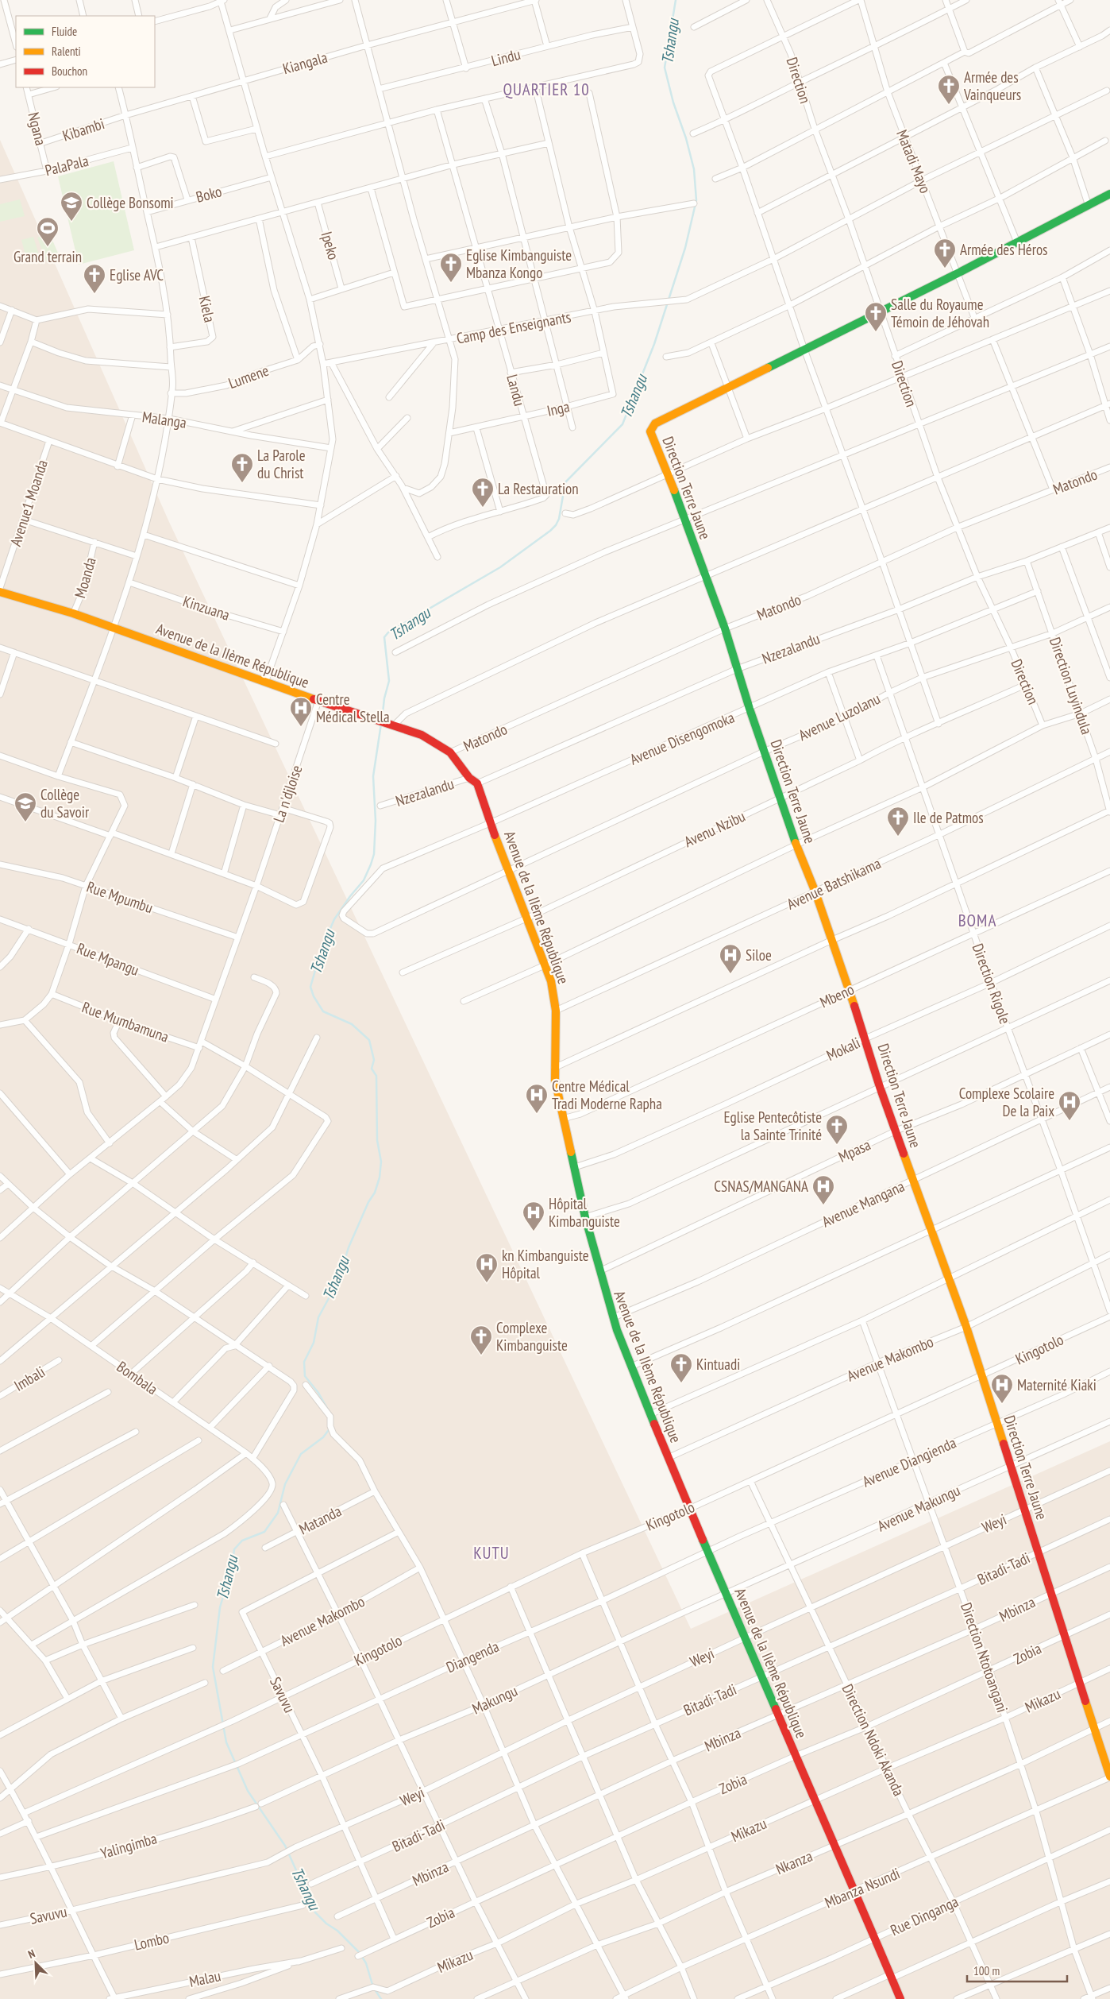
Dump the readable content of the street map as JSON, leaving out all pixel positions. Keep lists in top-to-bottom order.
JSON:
{
  "streets": {
    "street": [
      "Lindu",
      "Kiangala",
      "Direction",
      "Ngana",
      "Kibambi",
      "Matadi Mayo",
      "PalaPala",
      "Boko",
      "Ipeko",
      "Kiela",
      "Camp des Enseignants",
      "Lumene",
      "Landu",
      "Inga",
      "Malanga",
      "Matondo",
      "Direction Terre Jaune",
      "Avenue1 Moanda",
      "Moanda",
      "Kinzuana",
      "Nzezalandu",
      "Avenue de la IIème République",
      "Direction Luyindula",
      "Avenue Luzolanu",
      "Avenue Disengomoka",
      "La n'djloise",
      "Avenu Nzibu",
      "Avenue Batshikama",
      "Rue Mpumbu",
      "Rue Mpangu",
      "Direction Rigole",
      "Mbeno",
      "Rue Mumbamuna",
      "Mokali",
      "Mpasa",
      "Avenue Mangana",
      "Kingotolo",
      "Avenue Makombo",
      "Bombala",
      "Imbali",
      "Avenue Diangienda",
      "Avenue Makungu",
      "Matanda",
      "Weyi",
      "Bitadi-Tadi",
      "Mbinza",
      "Zobia",
      "Diangenda",
      "Direction Ntotoangani",
      "Savuvu",
      "Makungu",
      "Mikazu",
      "Direction Ndoki Akanda",
      "Yalingimba",
      "Nkanza",
      "Mbanza Nsundi",
      "Rue Dinganga",
      "Lombo",
      "Malau"
    ]
  },
  "crossings": [
    ["Direction", "Matondo"],
    ["Direction", "Nzezalandu"],
    ["Direction", "Avenue Luzolanu"],
    ["Direction", "Avenue Disengomoka"],
    ["Direction", "Avenu Nzibu"],
    ["Ngana", "Kibambi"],
    ["Ngana", "PalaPala"],
    ["Camp des Enseignants", "Landu"],
    ["Landu", "Inga"],
    ["Matondo", "Direction Terre Jaune"],
    ["Matondo", "Avenue de la IIème République"],
    ["Direction Terre Jaune", "Nzezalandu"],
    ["Direction Terre Jaune", "Avenue Luzolanu"],
    ["Direction Terre Jaune", "Avenue Disengomoka"],
    ["Direction Terre Jaune", "Avenu Nzibu"],
    ["Direction Terre Jaune", "Avenue Batshikama"],
    ["Direction Terre Jaune", "Mbeno"],
    ["Direction Terre Jaune", "Mokali"],
    ["Direction Terre Jaune", "Mpasa"],
    ["Direction Terre Jaune", "Avenue Mangana"],
    ["Direction Terre Jaune", "Kingotolo"],
    ["Direction Terre Jaune", "Avenue Makombo"],
    ["Direction Terre Jaune", "Avenue Diangienda"],
    ["Direction Terre Jaune", "Avenue Makungu"],
    ["Direction Terre Jaune", "Weyi"],
    ["Direction Terre Jaune", "Bitadi-Tadi"],
    ["Direction Terre Jaune", "Mbinza"],
    ["Direction Terre Jaune", "Zobia"],
    ["Direction Terre Jaune", "Mikazu"],
    ["Direction Terre Jaune", "Nkanza"],
    ["Direction Terre Jaune", "Mbanza Nsundi"],
    ["Avenue1 Moanda", "Moanda"],
    ["Moanda", "Avenue de la IIème République"],
    ["Nzezalandu", "Avenue de la IIème République"],
    ["Nzezalandu", "Direction Luyindula"],
    ["Avenue de la IIème République", "Avenue Luzolanu"],
    ["Avenue de la IIème République", "Avenue Disengomoka"],
    ["Avenue de la IIème République", "La n'djloise"],
    ["Avenue de la IIème République", "Avenu Nzibu"],
    ["Avenue de la IIème République", "Avenue Batshikama"],
    ["Avenue de la IIème République", "Mbeno"],
    ["Avenue de la IIème République", "Mokali"],
    ["Avenue de la IIème République", "Mpasa"],
    ["Avenue de la IIème République", "Avenue Mangana"],
    ["Avenue de la IIème République", "Kingotolo"],
    ["Avenue de la IIème République", "Avenue Makombo"],
    ["Avenue de la IIème République", "Avenue Diangienda"],
    ["Avenue de la IIème République", "Avenue Makungu"],
    ["Avenue de la IIème République", "Weyi"],
    ["Avenue de la IIème République", "Bitadi-Tadi"],
    ["Avenue de la IIème République", "Mbinza"],
    ["Avenue de la IIème République", "Zobia"],
    ["Avenue de la IIème République", "Diangenda"],
    ["Avenue de la IIème République", "Makungu"],
    ["Avenue de la IIème République", "Mikazu"],
    ["Avenue de la IIème République", "Nkanza"],
    ["Avenue de la IIème République", "Mbanza Nsundi"],
    ["Avenue de la IIème République", "Rue Dinganga"],
    ["Direction Luyindula", "Avenue Luzolanu"],
    ["Direction Luyindula", "Avenue Disengomoka"],
    ["Direction Luyindula", "Avenue Batshikama"],
    ["Avenue Luzolanu", "Avenue Disengomoka"],
    ["Avenue Luzolanu", "Direction Rigole"],
    ["Avenue Disengomoka", "Direction Rigole"],
    ["La n'djloise", "Rue Mpumbu"],
    ["La n'djloise", "Rue Mpangu"],
    ["La n'djloise", "Rue Mumbamuna"],
    ["Avenu Nzibu", "Direction Rigole"],
    ["Avenue Batshikama", "Direction Rigole"],
    ["Direction Rigole", "Mbeno"],
    ["Direction Rigole", "Mokali"],
    ["Direction Rigole", "Mpasa"],
    ["Direction Rigole", "Avenue Mangana"],
    ["Direction Rigole", "Avenue Makombo"],
    ["Kingotolo", "Direction Ntotoangani"],
    ["Kingotolo", "Savuvu"],
    ["Kingotolo", "Direction Ndoki Akanda"],
    ["Avenue Makombo", "Direction Ntotoangani"],
    ["Avenue Makombo", "Savuvu"],
    ["Avenue Diangienda", "Diangenda"],
    ["Avenue Diangienda", "Direction Ntotoangani"],
    ["Avenue Diangienda", "Direction Ndoki Akanda"],
    ["Avenue Makungu", "Direction Ntotoangani"],
    ["Avenue Makungu", "Makungu"],
    ["Avenue Makungu", "Direction Ndoki Akanda"],
    ["Weyi", "Direction Ntotoangani"],
    ["Weyi", "Savuvu"],
    ["Weyi", "Direction Ndoki Akanda"],
    ["Bitadi-Tadi", "Direction Ntotoangani"],
    ["Bitadi-Tadi", "Savuvu"],
    ["Bitadi-Tadi", "Direction Ndoki Akanda"],
    ["Mbinza", "Direction Ntotoangani"],
    ["Mbinza", "Savuvu"],
    ["Mbinza", "Direction Ndoki Akanda"],
    ["Zobia", "Direction Ntotoangani"],
    ["Zobia", "Savuvu"],
    ["Zobia", "Direction Ndoki Akanda"],
    ["Diangenda", "Savuvu"],
    ["Direction Ntotoangani", "Mikazu"],
    ["Direction Ntotoangani", "Nkanza"],
    ["Direction Ntotoangani", "Mbanza Nsundi"],
    ["Direction Ntotoangani", "Rue Dinganga"],
    ["Savuvu", "Makungu"],
    ["Mikazu", "Direction Ndoki Akanda"],
    ["Direction Ndoki Akanda", "Nkanza"],
    ["Direction Ndoki Akanda", "Mbanza Nsundi"],
    ["Direction Ndoki Akanda", "Rue Dinganga"]
  ],
  "districts": ["QUARTIER 10", "BOMA", "KUTU"],
  "water": ["Tshangu"],
  "places": {
    "church": [
      "Armée des Vainqueurs",
      "Armée des Héros",
      "Eglise Kimbanguiste Mbanza Kongo",
      "Eglise AVC",
      "Salle du Royaume Témoin de Jéhovah",
      "La Parole du Christ",
      "La Restauration",
      "Ile de Patmos",
      "Eglise Pentecôtiste la Sainte Trinité",
      "Complexe Kimbanguiste",
      "Kintuadi"
    ],
    "school or university": ["Collège Bonsomi", "Collège du Savoir"],
    "sports": ["Grand terrain"],
    "hospital": [
      "Centre Médical Stella",
      "Siloe",
      "Centre Médical Tradi Moderne Rapha",
      "Complexe Scolaire De la Paix",
      "CSNAS/MANGANA",
      "Hôpital Kimbanguiste",
      "kn Kimbanguiste Hôpital",
      "Maternité Kiaki"
    ]
  },
  "legend": ["Fluide", "Ralenti", "Bouchon"],
  "scale_bar": "100 m",
  "north": "top left"
}
